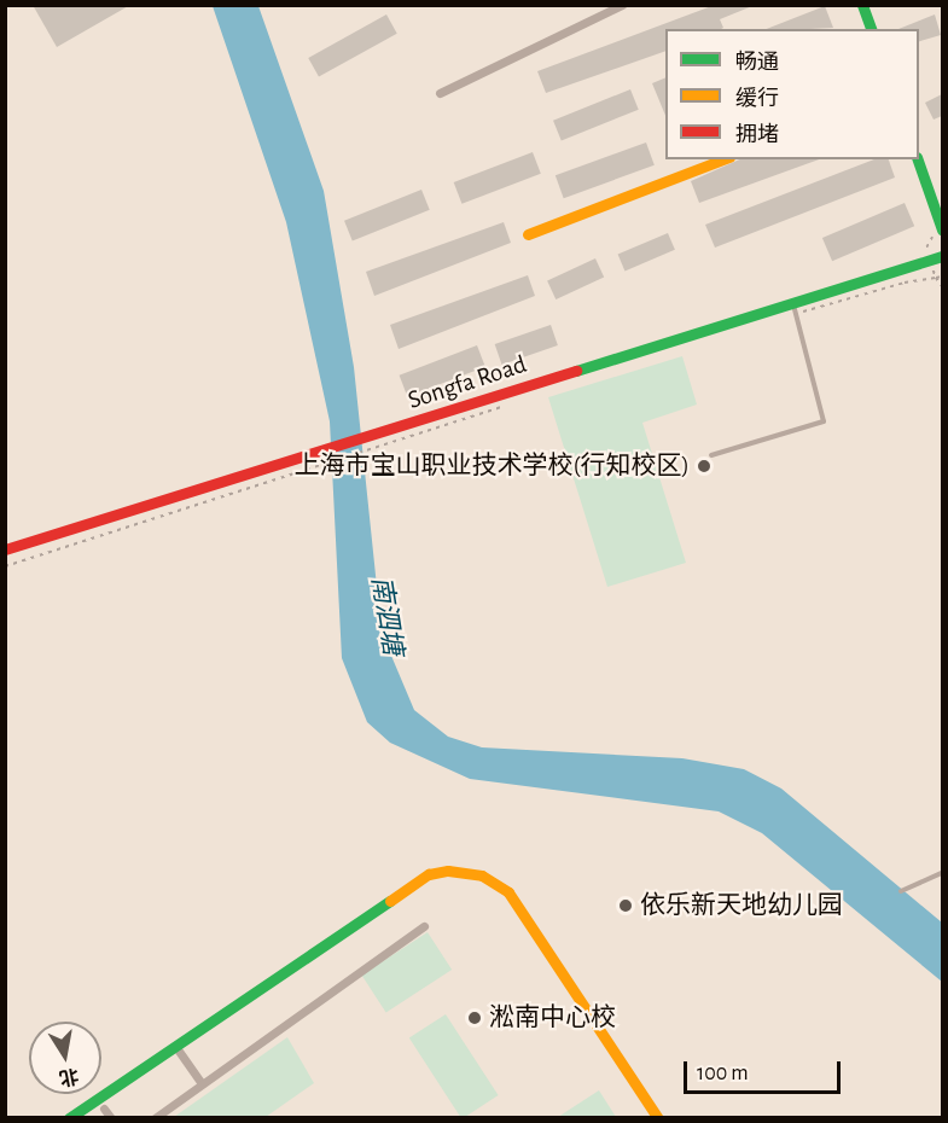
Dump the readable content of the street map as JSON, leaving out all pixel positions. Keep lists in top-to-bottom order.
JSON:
{
  "streets": {
    "street": ["Songfa Road"]
  },
  "water": ["南泗塘"],
  "places": ["上海市宝山职业技术学校(行知校区)", "依乐新天地幼儿园", "淞南中心校"],
  "legend": ["畅通", "缓行", "拥堵"],
  "scale_bar": "100 m",
  "north": "bottom"
}
